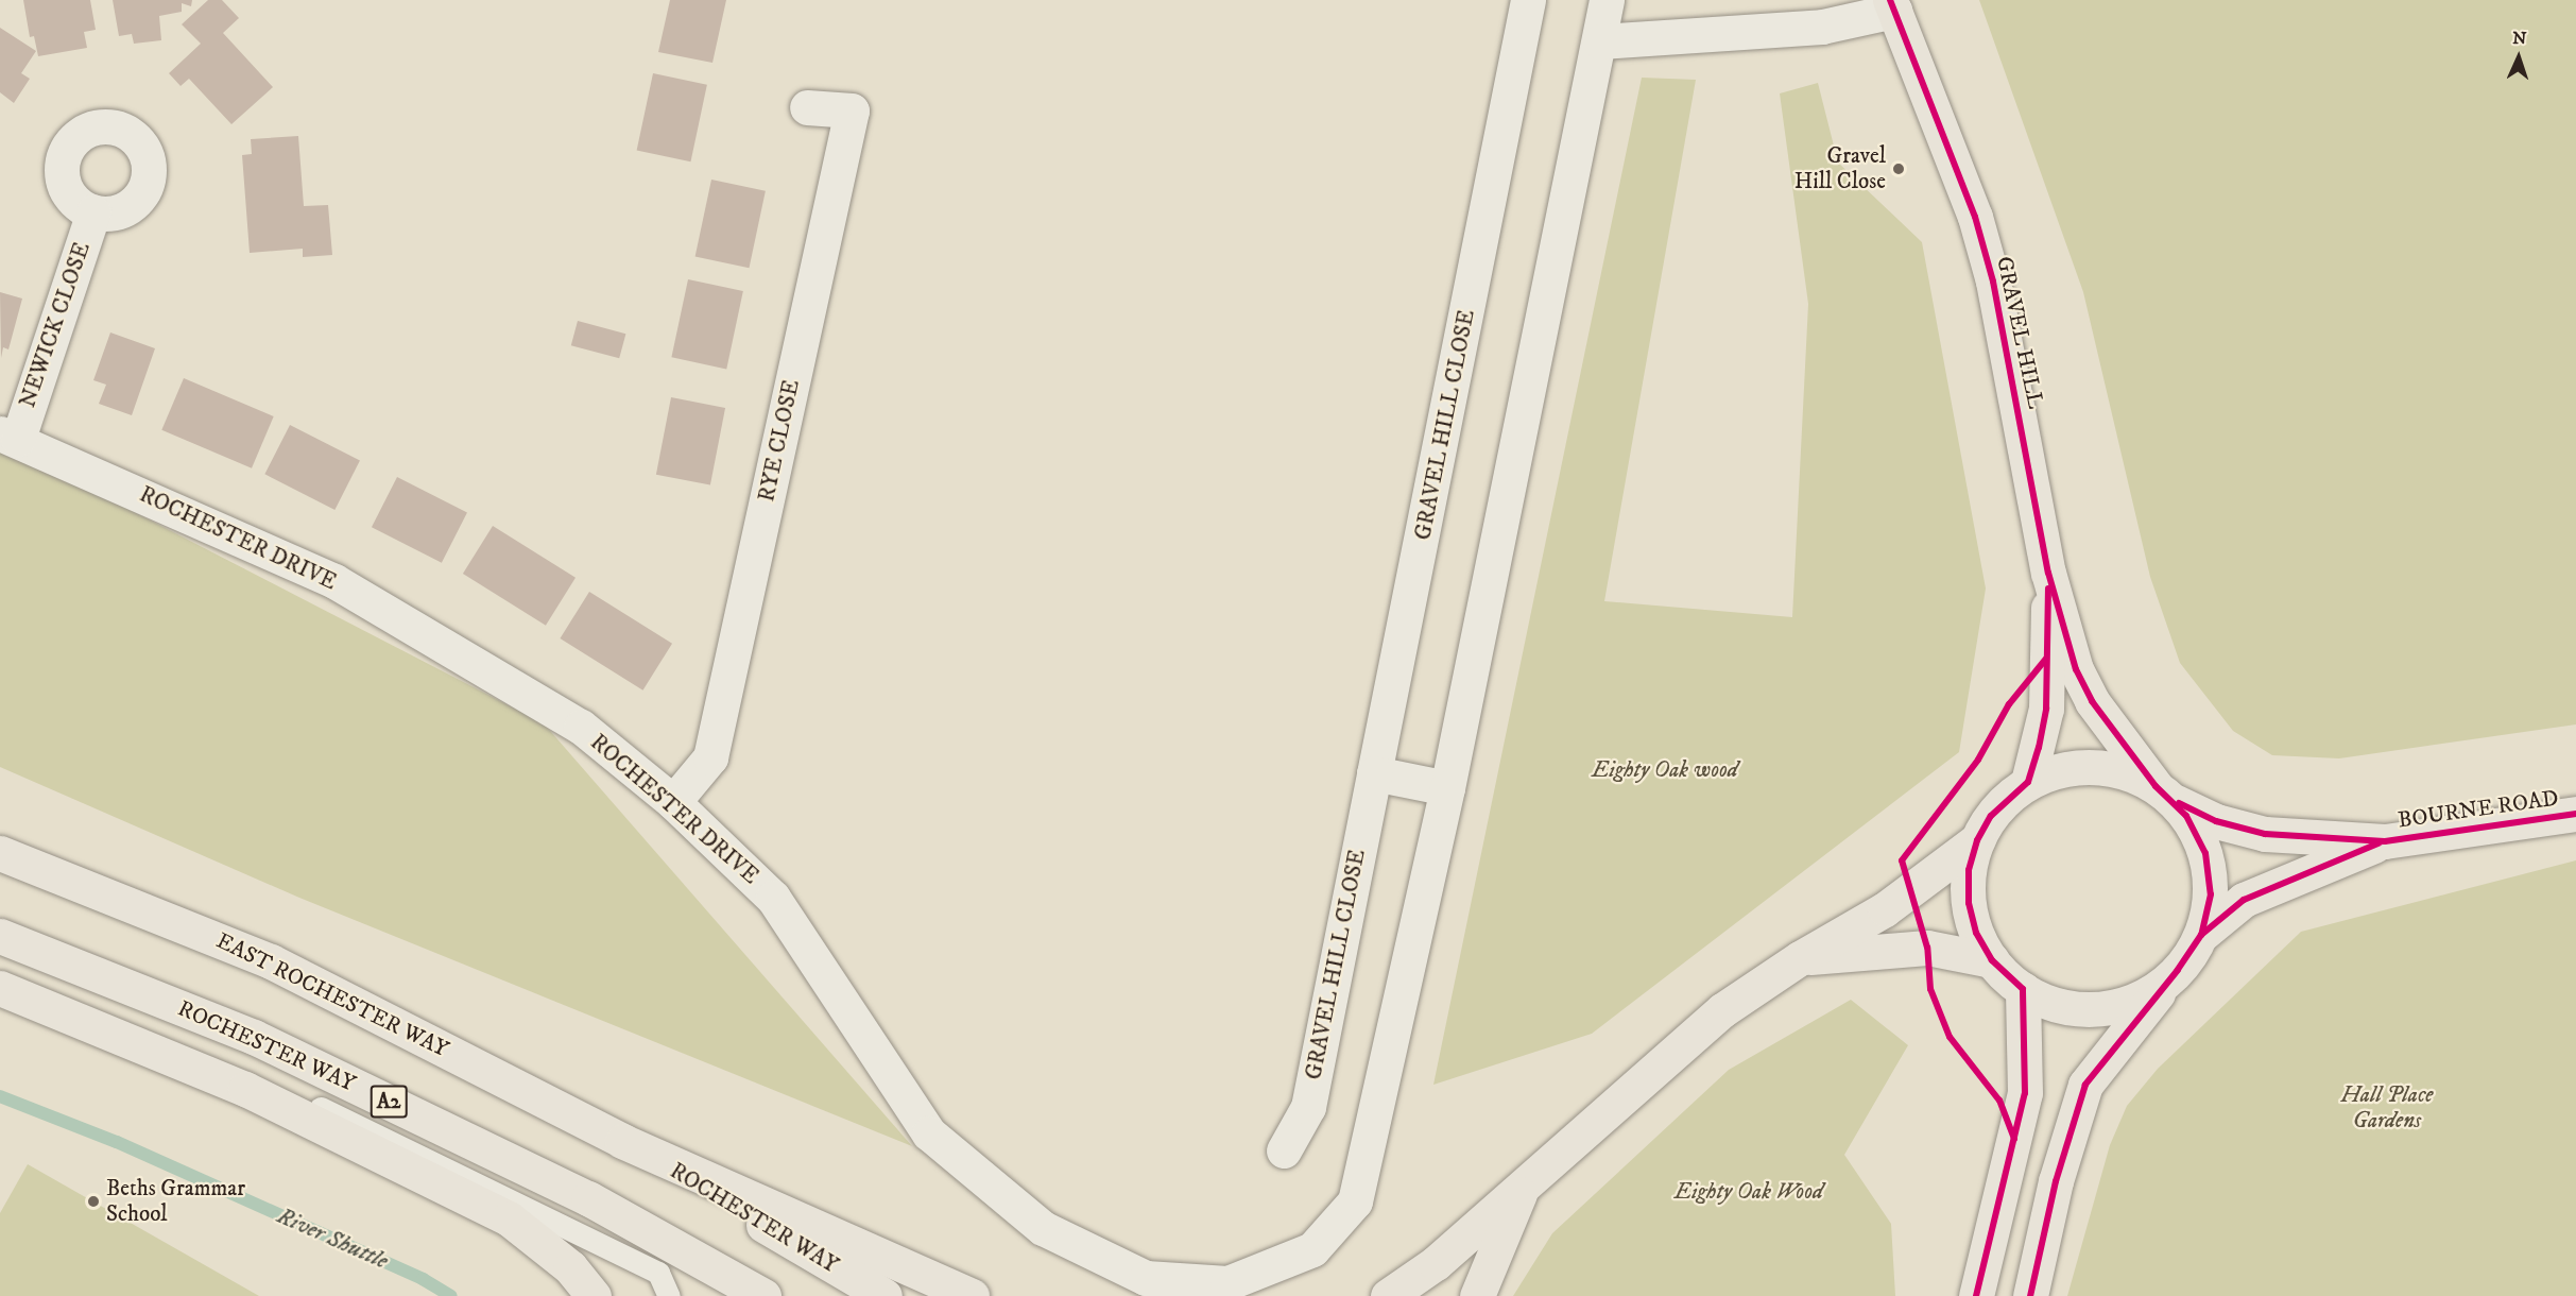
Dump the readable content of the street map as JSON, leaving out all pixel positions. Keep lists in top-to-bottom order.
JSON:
{
  "streets": {
    "main road": [
      "GRAVEL HILL",
      "BOURNE ROAD",
      "EAST ROCHESTER WAY",
      "ROCHESTER WAY",
      "A2"
    ],
    "street": [
      "NEWICK CLOSE",
      "GRAVEL HILL CLOSE",
      "RYE CLOSE",
      "ROCHESTER DRIVE"
    ]
  },
  "crossings": [
    ["NEWICK CLOSE", "ROCHESTER DRIVE"],
    ["GRAVEL HILL", "BOURNE ROAD"],
    ["RYE CLOSE", "ROCHESTER DRIVE"],
    ["EAST ROCHESTER WAY", "ROCHESTER WAY"]
  ],
  "water": ["River Shuttle"],
  "parks": ["Eighty Oak wood", "Hall Place Gardens", "Eighty Oak Wood"],
  "places": ["Gravel Hill Close", "Beths Grammar School"],
  "north": "top"
}
